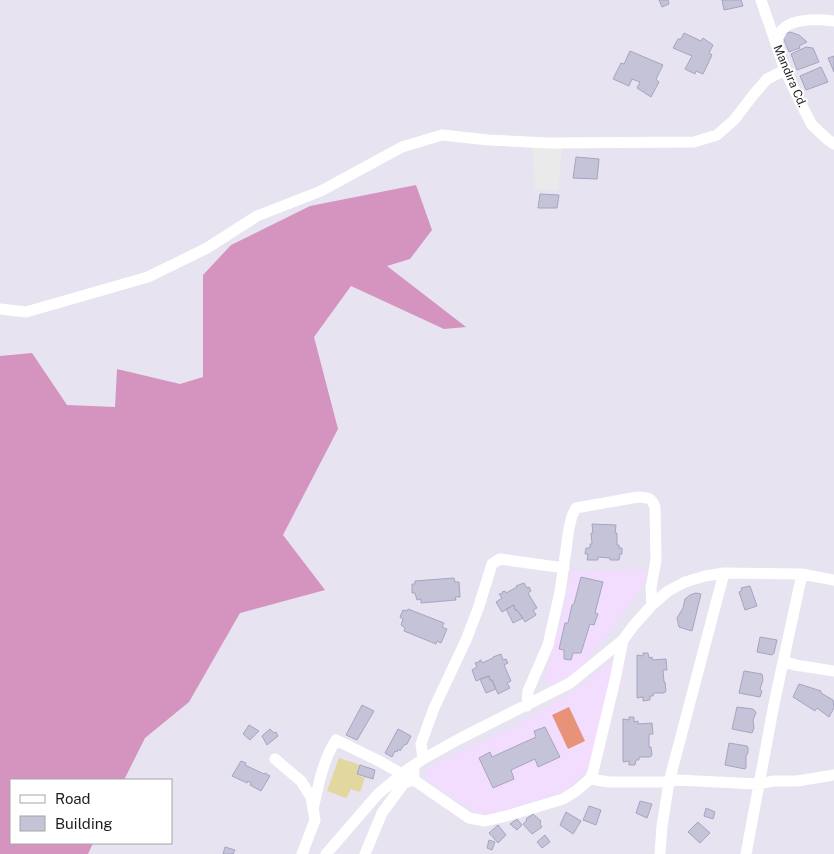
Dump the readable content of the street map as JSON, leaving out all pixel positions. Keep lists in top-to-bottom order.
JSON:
{
  "streets": {
    "street": ["Mandıra Cd."]
  },
  "legend": ["Road", "Building"]
}
